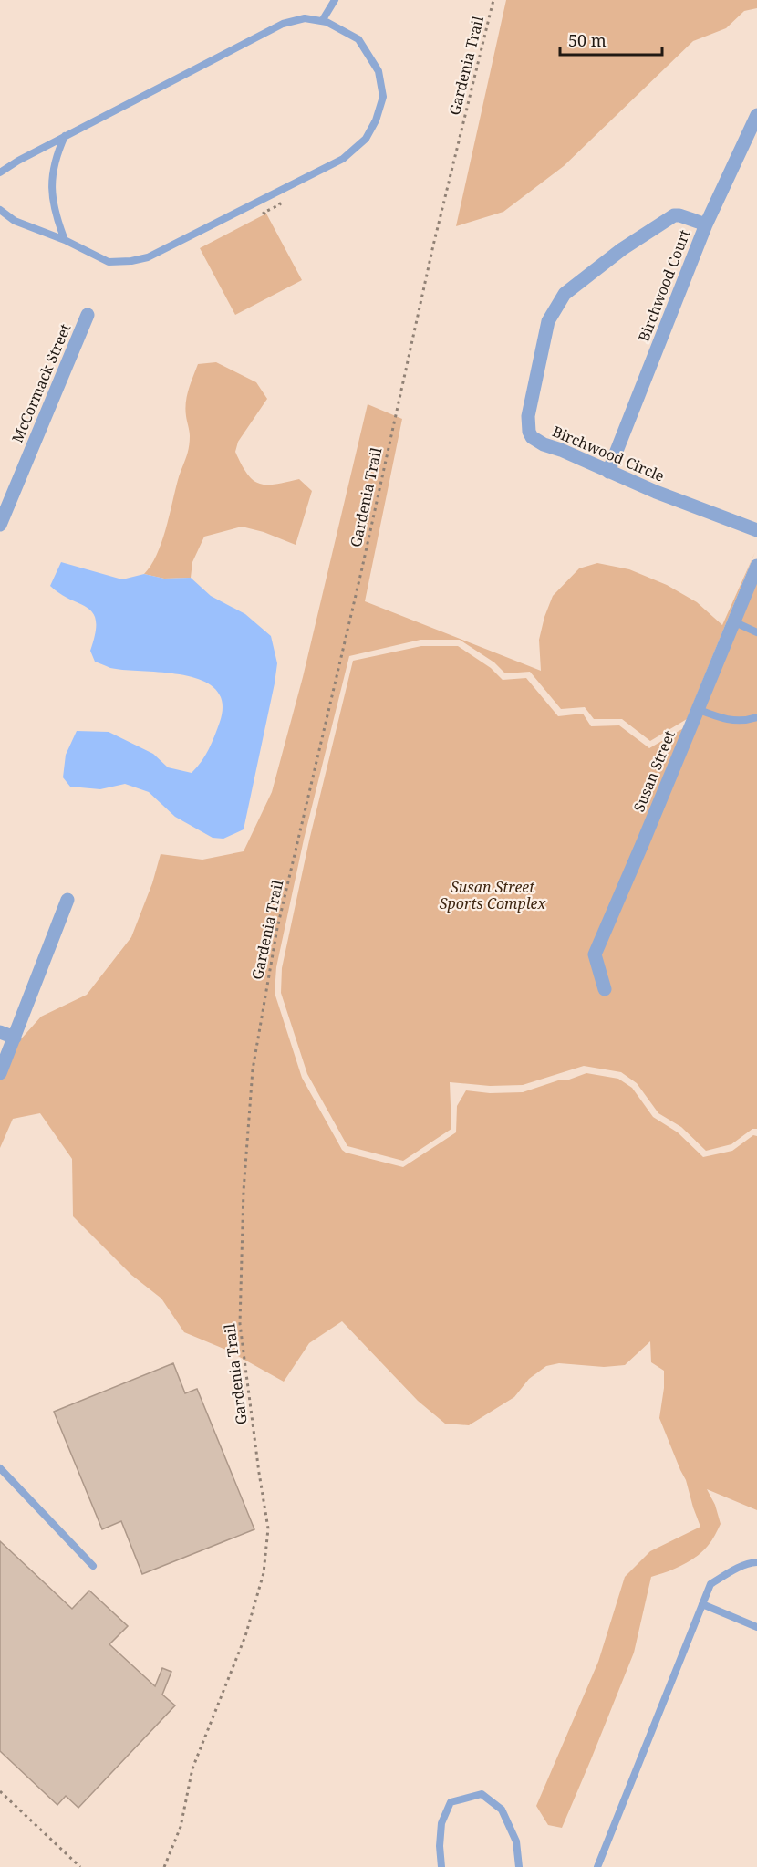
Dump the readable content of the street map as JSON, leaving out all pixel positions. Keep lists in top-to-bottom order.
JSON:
{
  "streets": {
    "street": [
      "Birchwood Court",
      "McCormack Street",
      "Birchwood Circle",
      "Susan Street"
    ],
    "path": ["Gardenia Trail"]
  },
  "crossings": [
    ["Birchwood Court", "Birchwood Circle"]
  ],
  "parks": ["Susan Street Sports Complex"],
  "scale_bar": "50 m"
}
